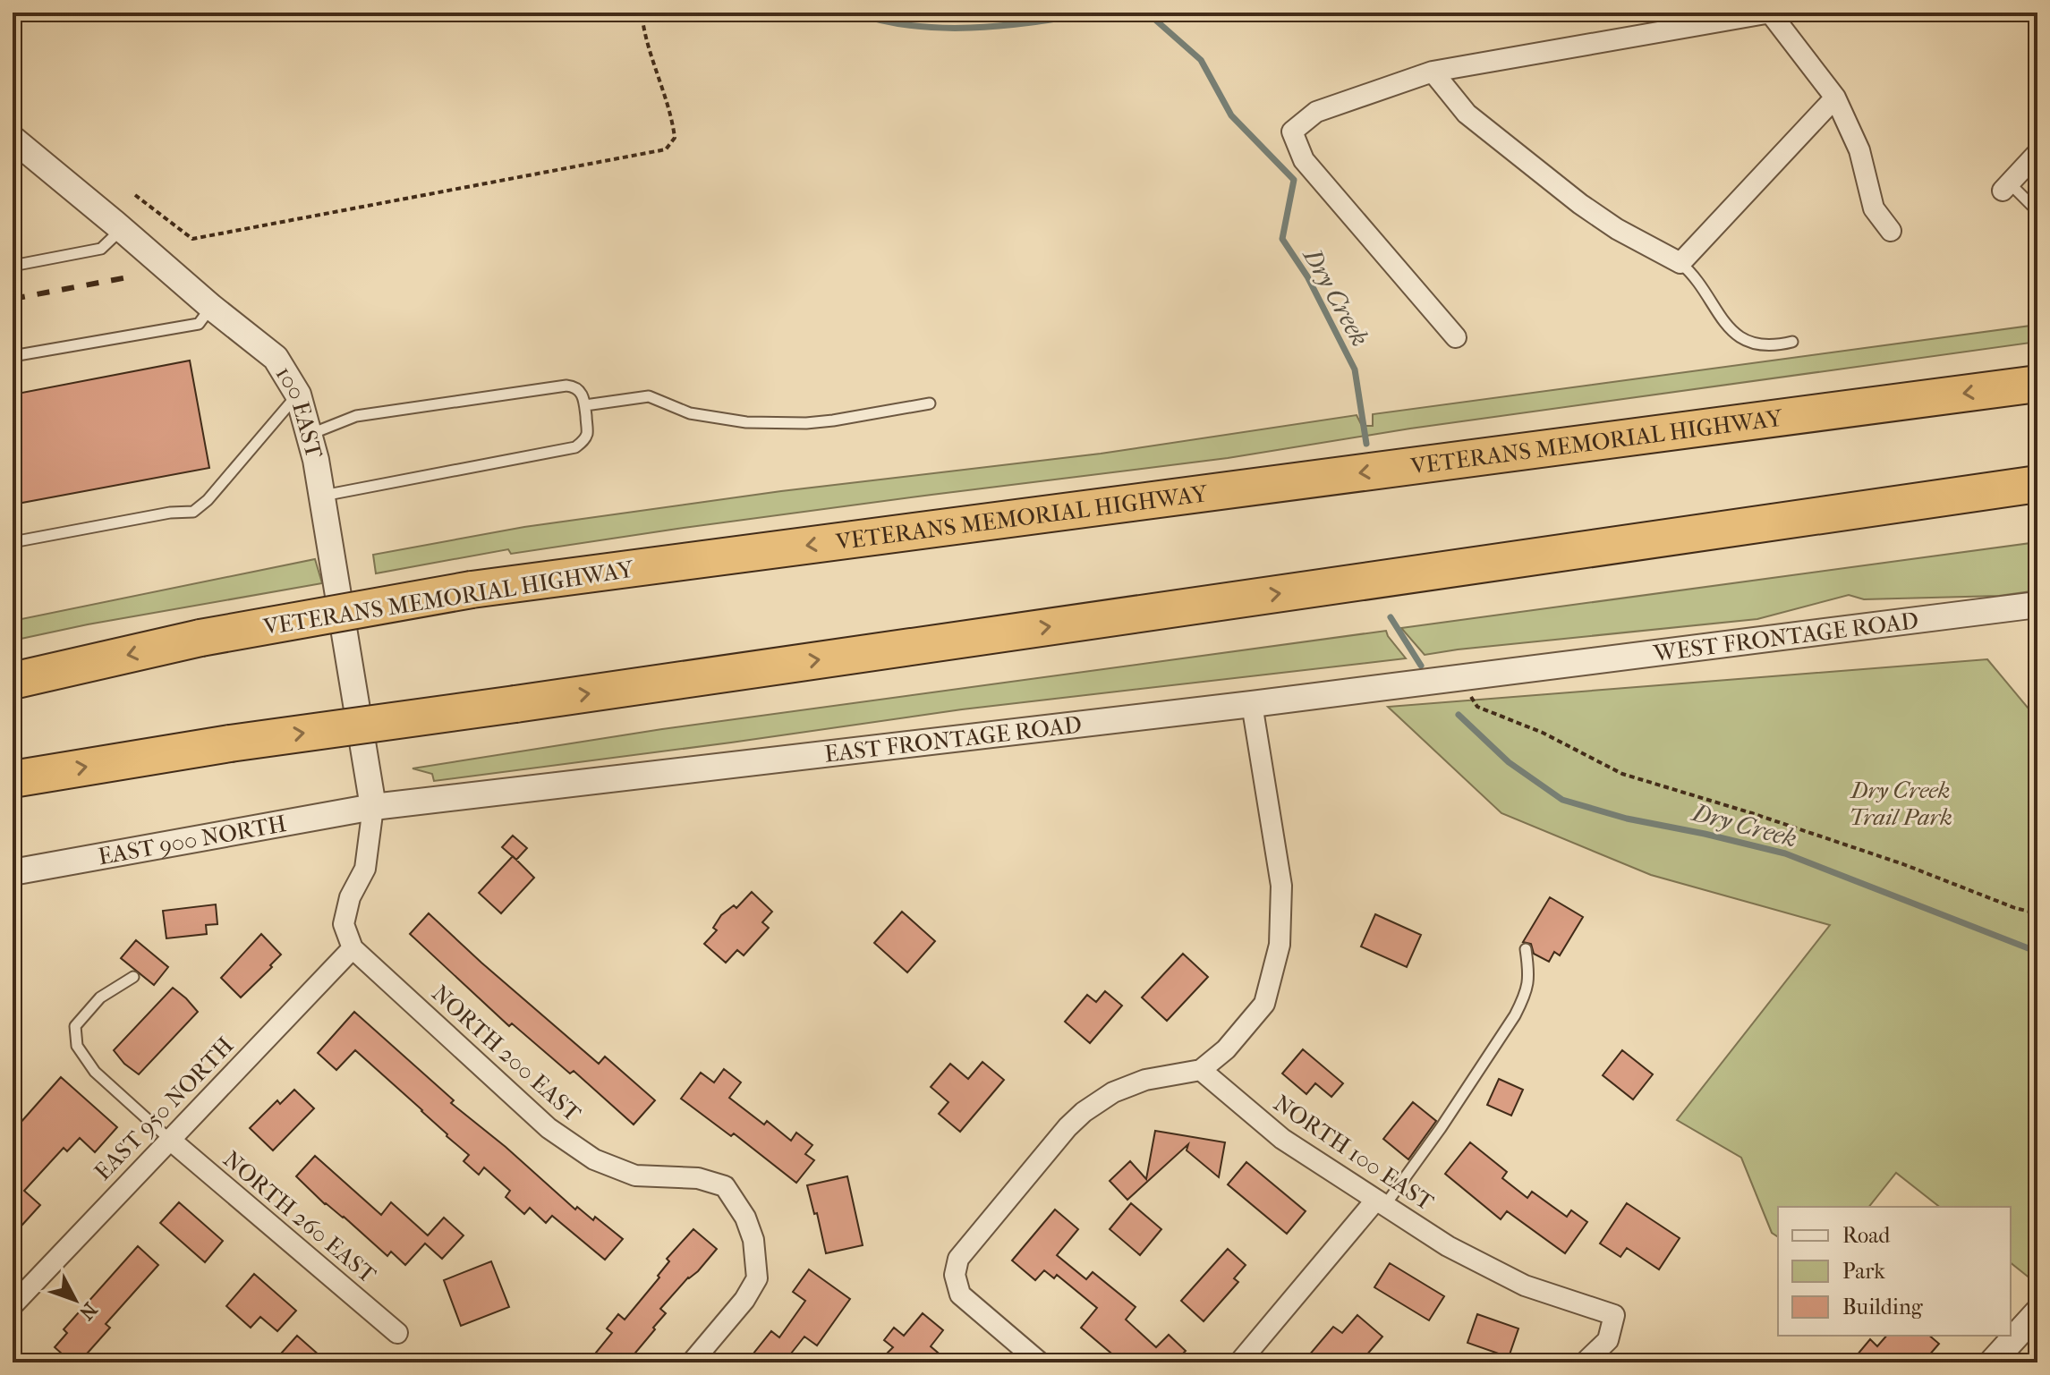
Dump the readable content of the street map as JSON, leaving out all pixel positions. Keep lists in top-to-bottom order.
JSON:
{
  "streets": {
    "highway": ["VETERANS MEMORIAL HIGHWAY"],
    "street": [
      "100 EAST",
      "WEST FRONTAGE ROAD",
      "EAST FRONTAGE ROAD",
      "EAST 900 NORTH",
      "NORTH 200 EAST",
      "EAST 950 NORTH",
      "NORTH 100 EAST",
      "NORTH 260 EAST"
    ]
  },
  "crossings": [
    ["100 EAST", "EAST FRONTAGE ROAD"],
    ["100 EAST", "EAST 900 NORTH"],
    ["WEST FRONTAGE ROAD", "EAST FRONTAGE ROAD"],
    ["EAST FRONTAGE ROAD", "EAST 900 NORTH"],
    ["NORTH 200 EAST", "EAST 950 NORTH"],
    ["EAST 950 NORTH", "NORTH 260 EAST"]
  ],
  "water": ["Dry Creek"],
  "parks": ["Dry Creek Trail Park"],
  "legend": ["Road", "Park", "Building"],
  "north": "bottom right"
}
